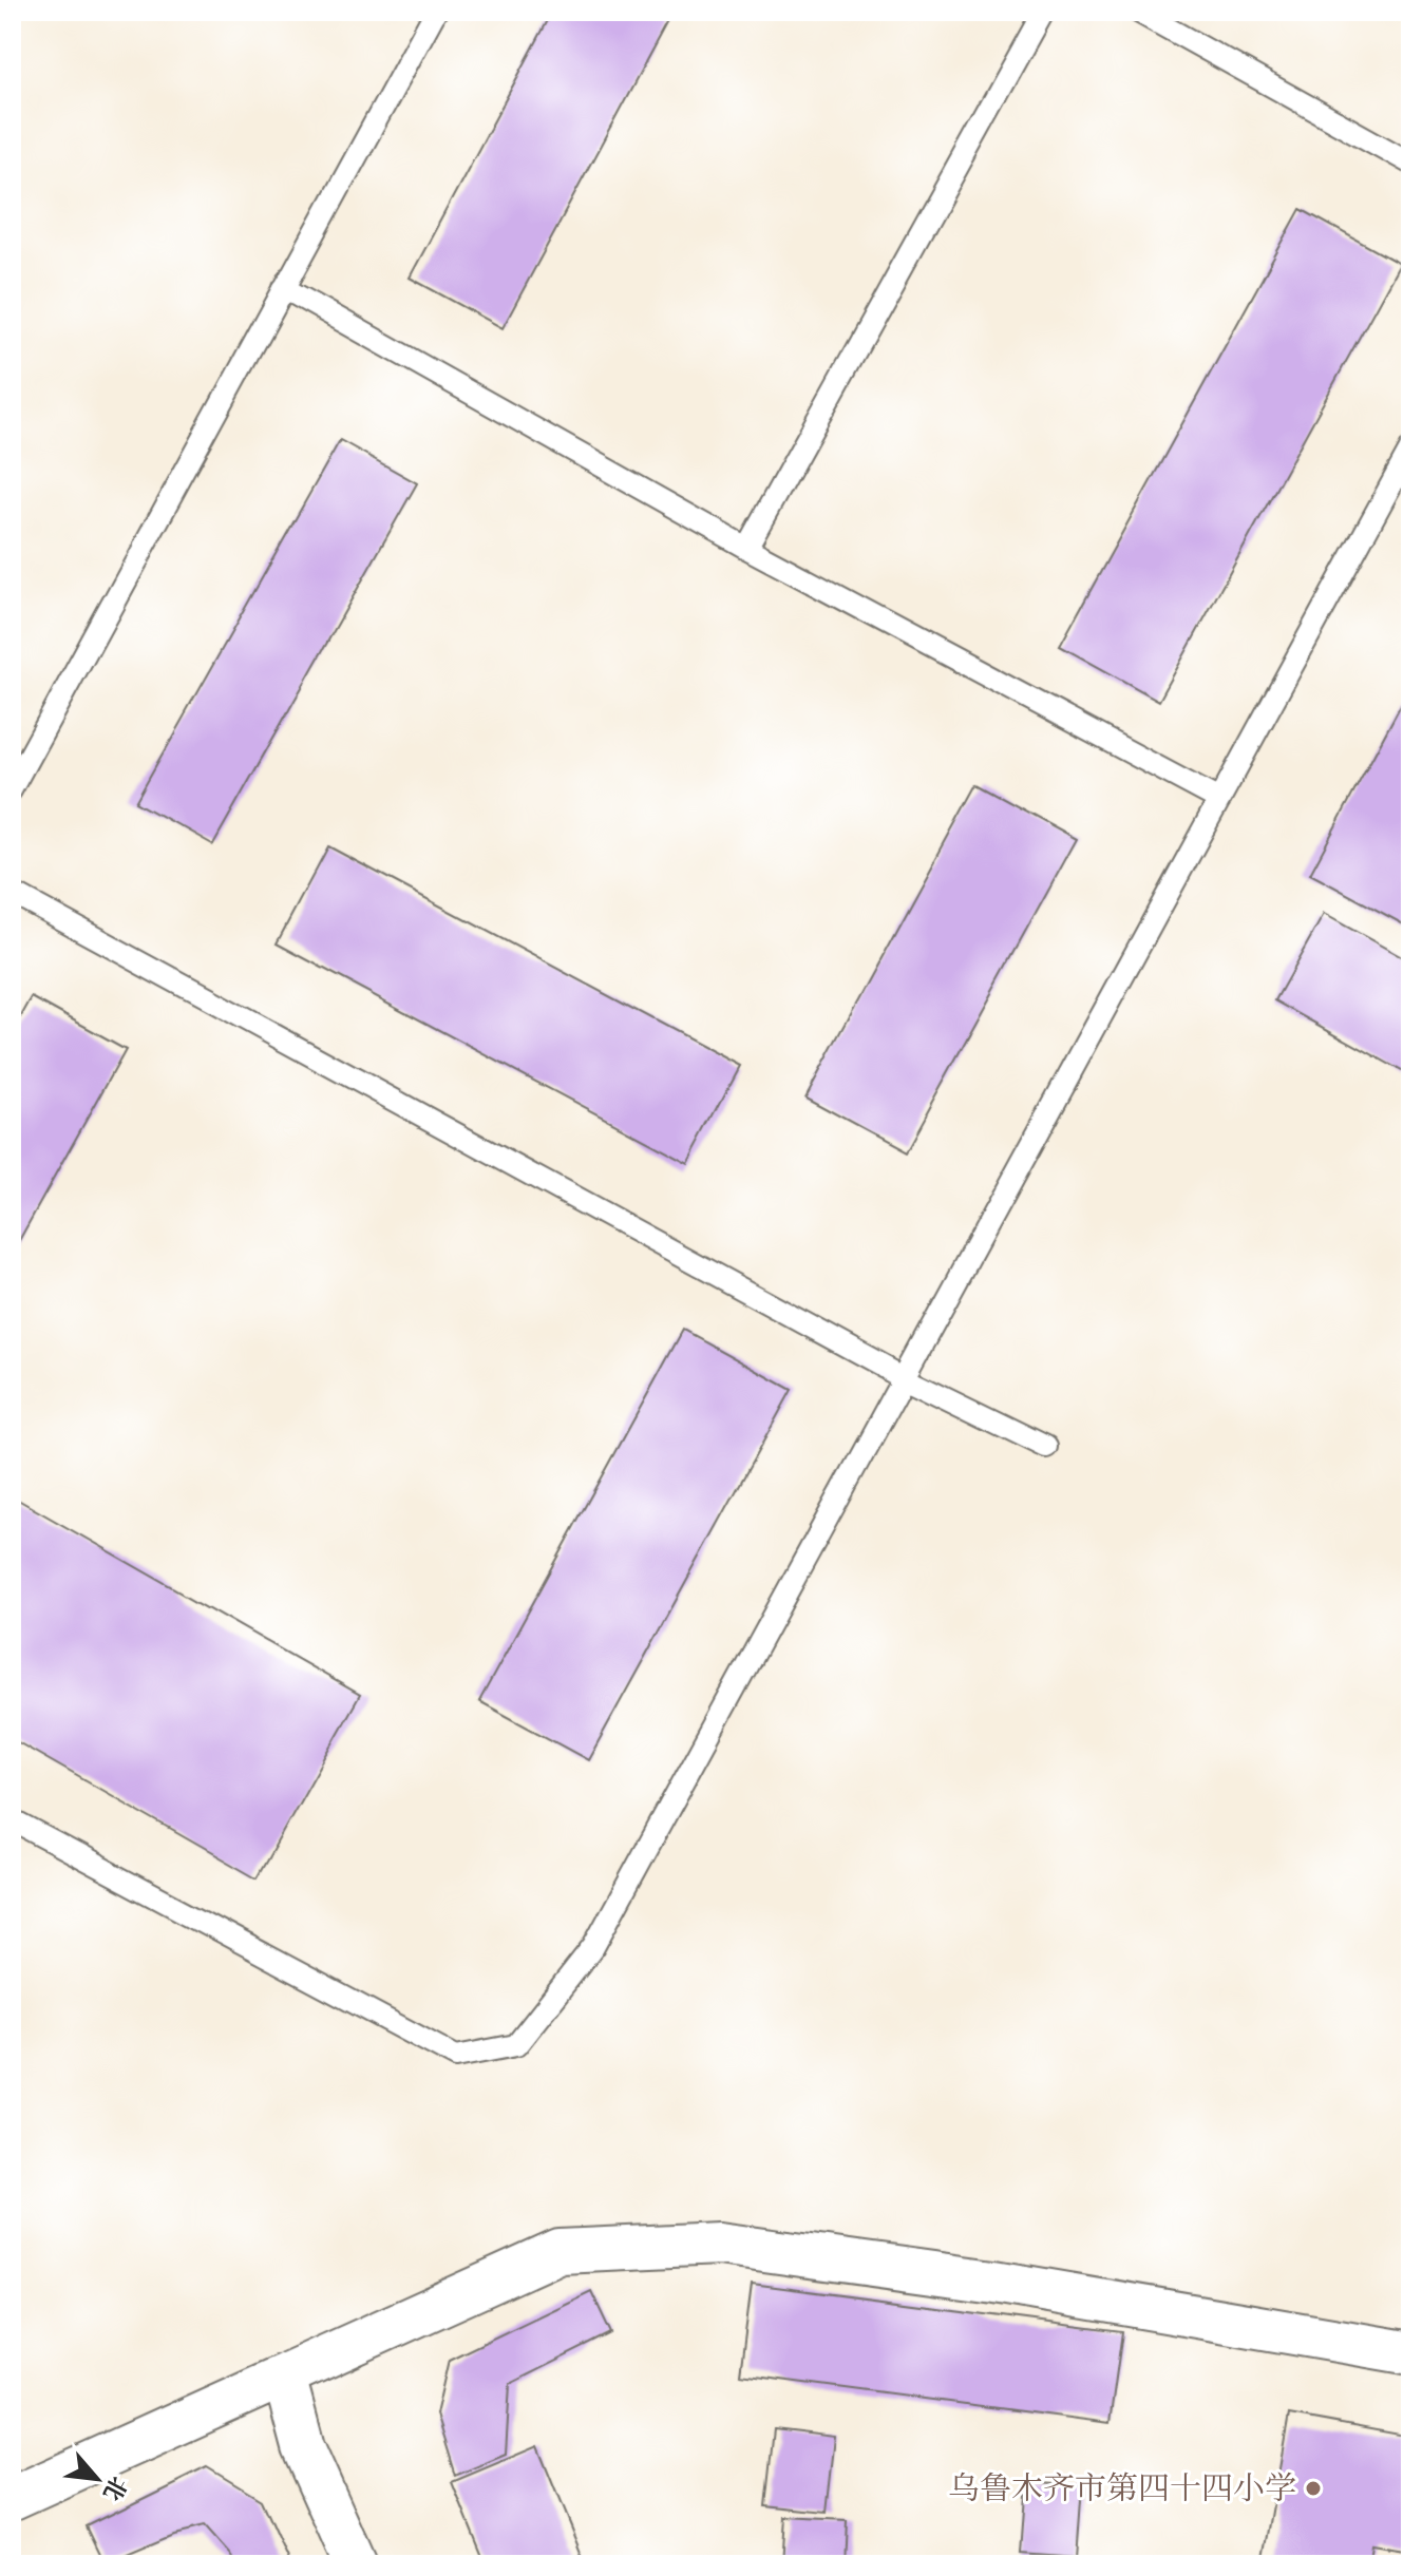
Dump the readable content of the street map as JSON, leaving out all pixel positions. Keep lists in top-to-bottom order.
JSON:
{
  "places": ["乌鲁木齐市第四十四小学"],
  "north": "bottom right"
}
